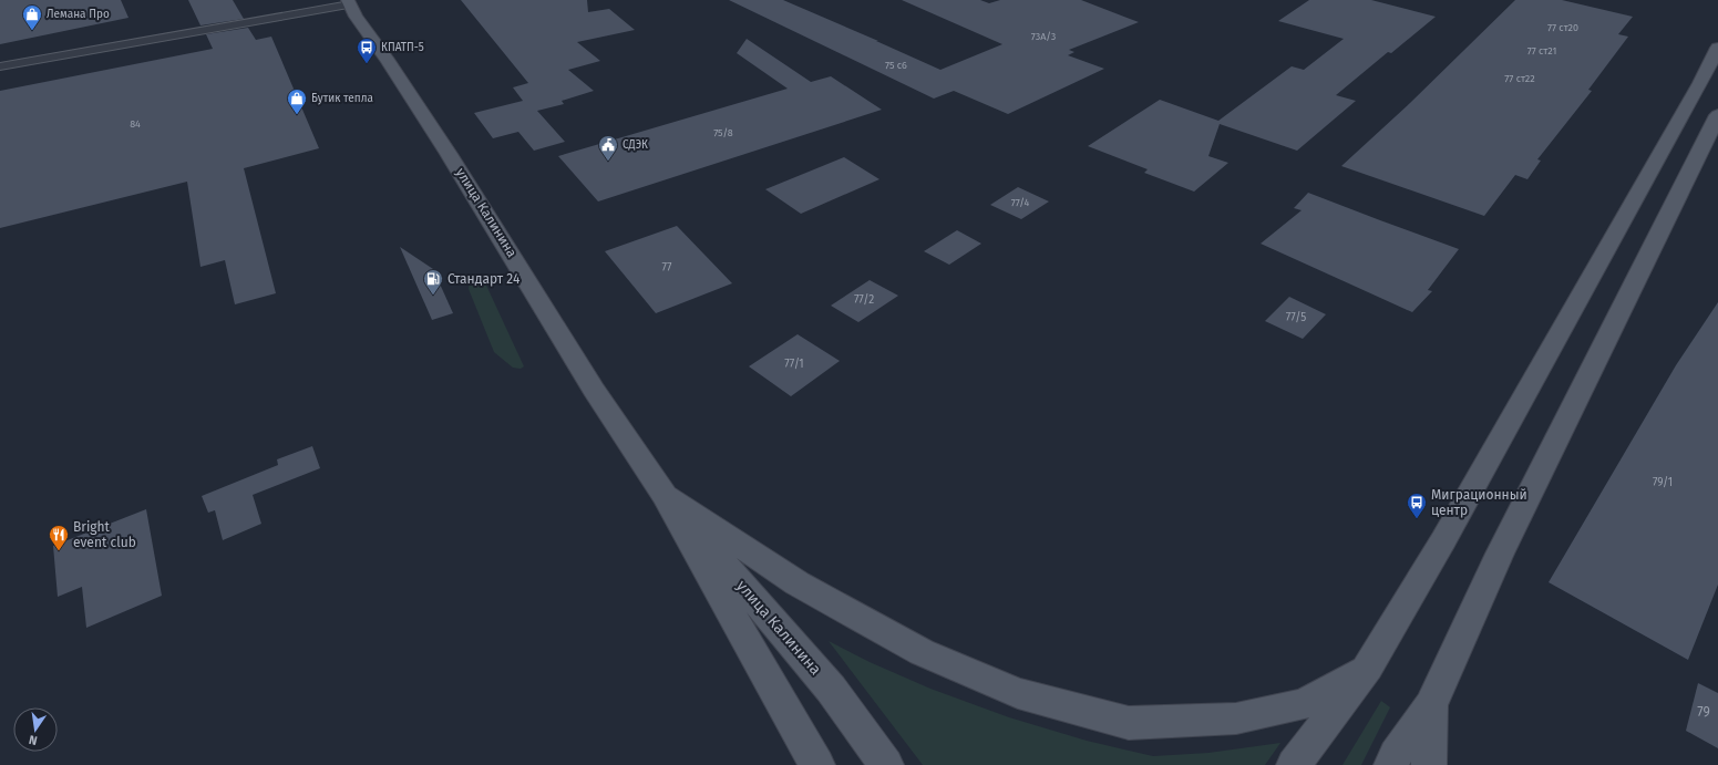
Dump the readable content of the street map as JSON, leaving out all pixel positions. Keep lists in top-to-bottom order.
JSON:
{
  "streets": {
    "main road": ["улица Калинина"]
  },
  "places": {
    "shop": ["Лемана Про", "Бутик тепла"],
    "bus stop": ["КПАТП-5", "Миграционный центр"],
    "public building": ["СДЭК"],
    "fuel station": ["Стандарт 24"],
    "restaurant": ["Bright event club"]
  },
  "house_numbers": [
    "77 ст20",
    "73А/3",
    "77 ст21",
    "75 с6",
    "77 ст22",
    "84",
    "75/8",
    "77/4",
    "77",
    "77/2",
    "77/5",
    "77/1",
    "79/1",
    "79"
  ],
  "north": "bottom"
}
